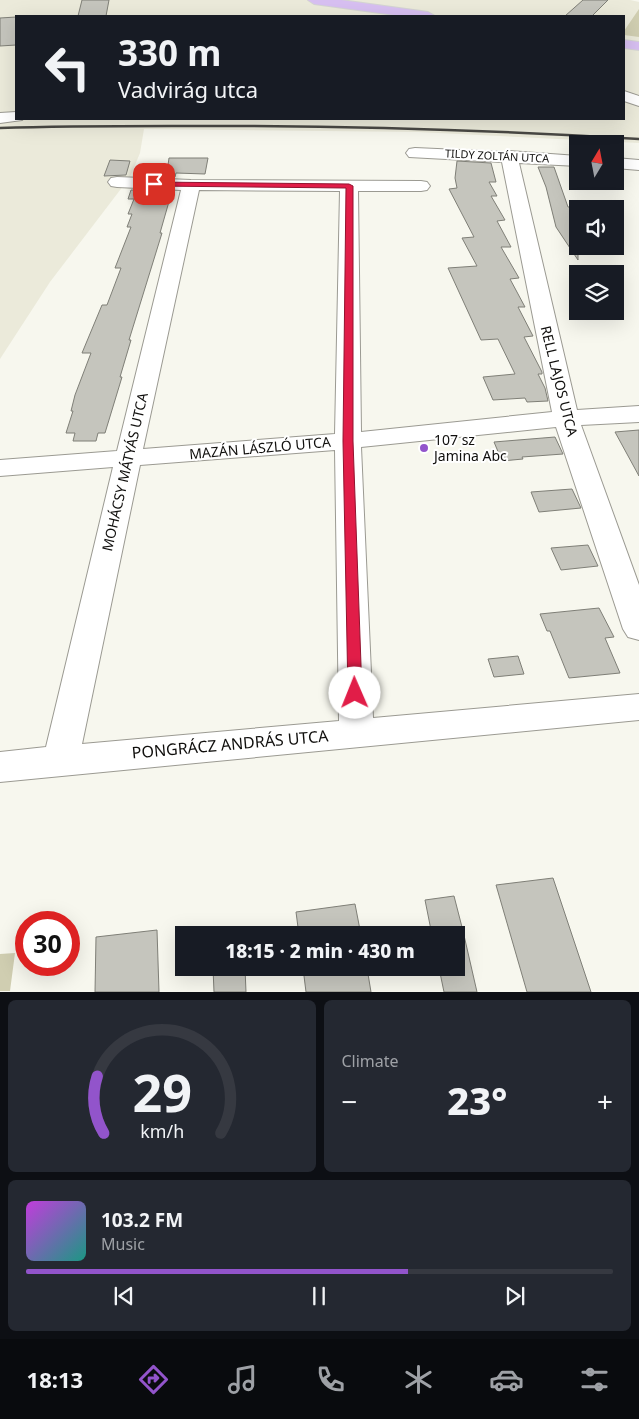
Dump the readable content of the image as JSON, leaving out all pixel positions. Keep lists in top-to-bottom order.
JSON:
{
  "streets": {
    "street": [
      "TILDY ZOLTÁN UTCA",
      "RELL LAJOS UTCA",
      "MAZÁN LÁSZLÓ UTCA",
      "MOHÁCSY MÁTYÁS UTCA",
      "PONGRÁCZ ANDRÁS UTCA"
    ]
  },
  "crossings": [
    ["TILDY ZOLTÁN UTCA", "RELL LAJOS UTCA"],
    ["RELL LAJOS UTCA", "MAZÁN LÁSZLÓ UTCA"],
    ["MAZÁN LÁSZLÓ UTCA", "MOHÁCSY MÁTYÁS UTCA"],
    ["MOHÁCSY MÁTYÁS UTCA", "PONGRÁCZ ANDRÁS UTCA"]
  ],
  "places": ["107 sz Jamina Abc"],
  "north": "top",
  "page": {
    "turn": ["330 m", "Vadvirág utca"],
    "limit": "30",
    "trip": "18:15 · 2 min · 430 m",
    "tile": "Climate",
    "heat": ["−", "23°", "+"],
    "song": ["103.2 FM", "Music"],
    "tabs": "18:13",
    "gauge": ["29", "km/h"]
  }
}
